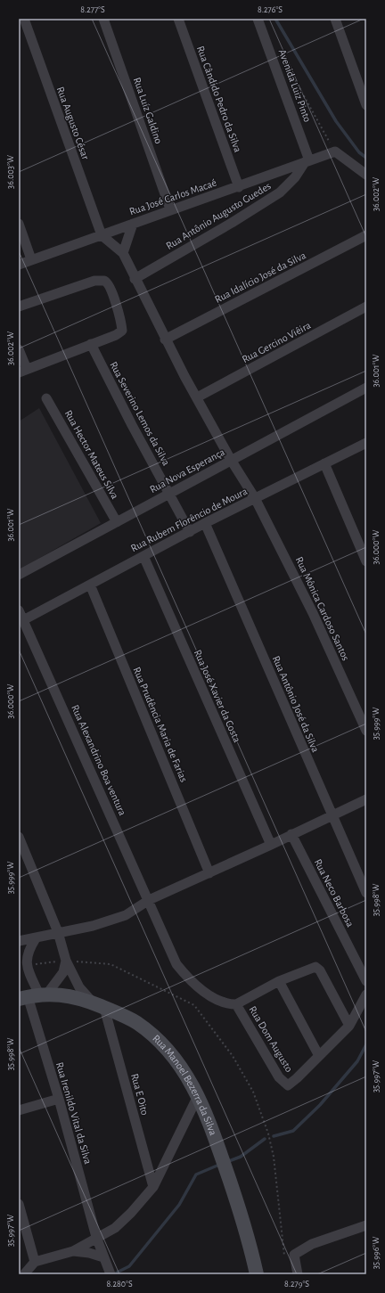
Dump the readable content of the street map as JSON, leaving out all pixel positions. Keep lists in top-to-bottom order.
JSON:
{
  "streets": {
    "street": [
      "Avenida Luiz Pinto",
      "Rua Cândido Pedro da Silva",
      "Rua Luíz Galdino",
      "Rua Augusto César",
      "Rua José Carlos Macaé",
      "Rua Antônio Augusto Guedes",
      "Rua Idalício José da Silva",
      "Rua Gercino Viêira",
      "Rua Severino Lemos da Silva",
      "Rua Hector Mateus Silva",
      "Rua Nova Esperança",
      "Rua Rubem Florêncio de Moura",
      "Rua Mônica Cardoso Santos",
      "Rua José Xavier da Costa",
      "Rua Antônio José da Silva",
      "Rua Prudência Maria de Farias",
      "Rua Alexandrino Boa ventura",
      "Rua Neco Barbosa",
      "Rua Dom Augusto",
      "Rua Manoel Bezerra da Silva",
      "Rua E Oito",
      "Rua Irenildo Vital da Silva"
    ]
  },
  "crossings": [
    ["Avenida Luiz Pinto", "Rua José Carlos Macaé"],
    ["Avenida Luiz Pinto", "Rua Antônio Augusto Guedes"],
    ["Rua Cândido Pedro da Silva", "Rua José Carlos Macaé"],
    ["Rua Luíz Galdino", "Rua José Carlos Macaé"],
    ["Rua Augusto César", "Rua José Carlos Macaé"],
    ["Rua José Carlos Macaé", "Rua Antônio Augusto Guedes"],
    ["Rua Antônio Augusto Guedes", "Rua Mônica Cardoso Santos"],
    ["Rua Idalício José da Silva", "Rua Mônica Cardoso Santos"],
    ["Rua Gercino Viêira", "Rua Mônica Cardoso Santos"],
    ["Rua Severino Lemos da Silva", "Rua Nova Esperança"],
    ["Rua Severino Lemos da Silva", "Rua Rubem Florêncio de Moura"],
    ["Rua Hector Mateus Silva", "Rua Nova Esperança"],
    ["Rua Nova Esperança", "Rua Mônica Cardoso Santos"],
    ["Rua Rubem Florêncio de Moura", "Rua Mônica Cardoso Santos"],
    ["Rua Rubem Florêncio de Moura", "Rua José Xavier da Costa"],
    ["Rua Rubem Florêncio de Moura", "Rua Antônio José da Silva"],
    ["Rua Rubem Florêncio de Moura", "Rua Prudência Maria de Farias"],
    ["Rua Rubem Florêncio de Moura", "Rua Alexandrino Boa ventura"],
    ["Rua Alexandrino Boa ventura", "Rua Dom Augusto"],
    ["Rua Manoel Bezerra da Silva", "Rua E Oito"],
    ["Rua Manoel Bezerra da Silva", "Rua Irenildo Vital da Silva"]
  ],
  "coordinates": [
    "8.277°S",
    "8.276°S",
    "36.003°W",
    "36.002°W",
    "36.001°W",
    "36.000°W",
    "35.999°W",
    "35.998°W",
    "35.997°W",
    "35.996°W",
    "8.280°S",
    "8.279°S"
  ]
}
